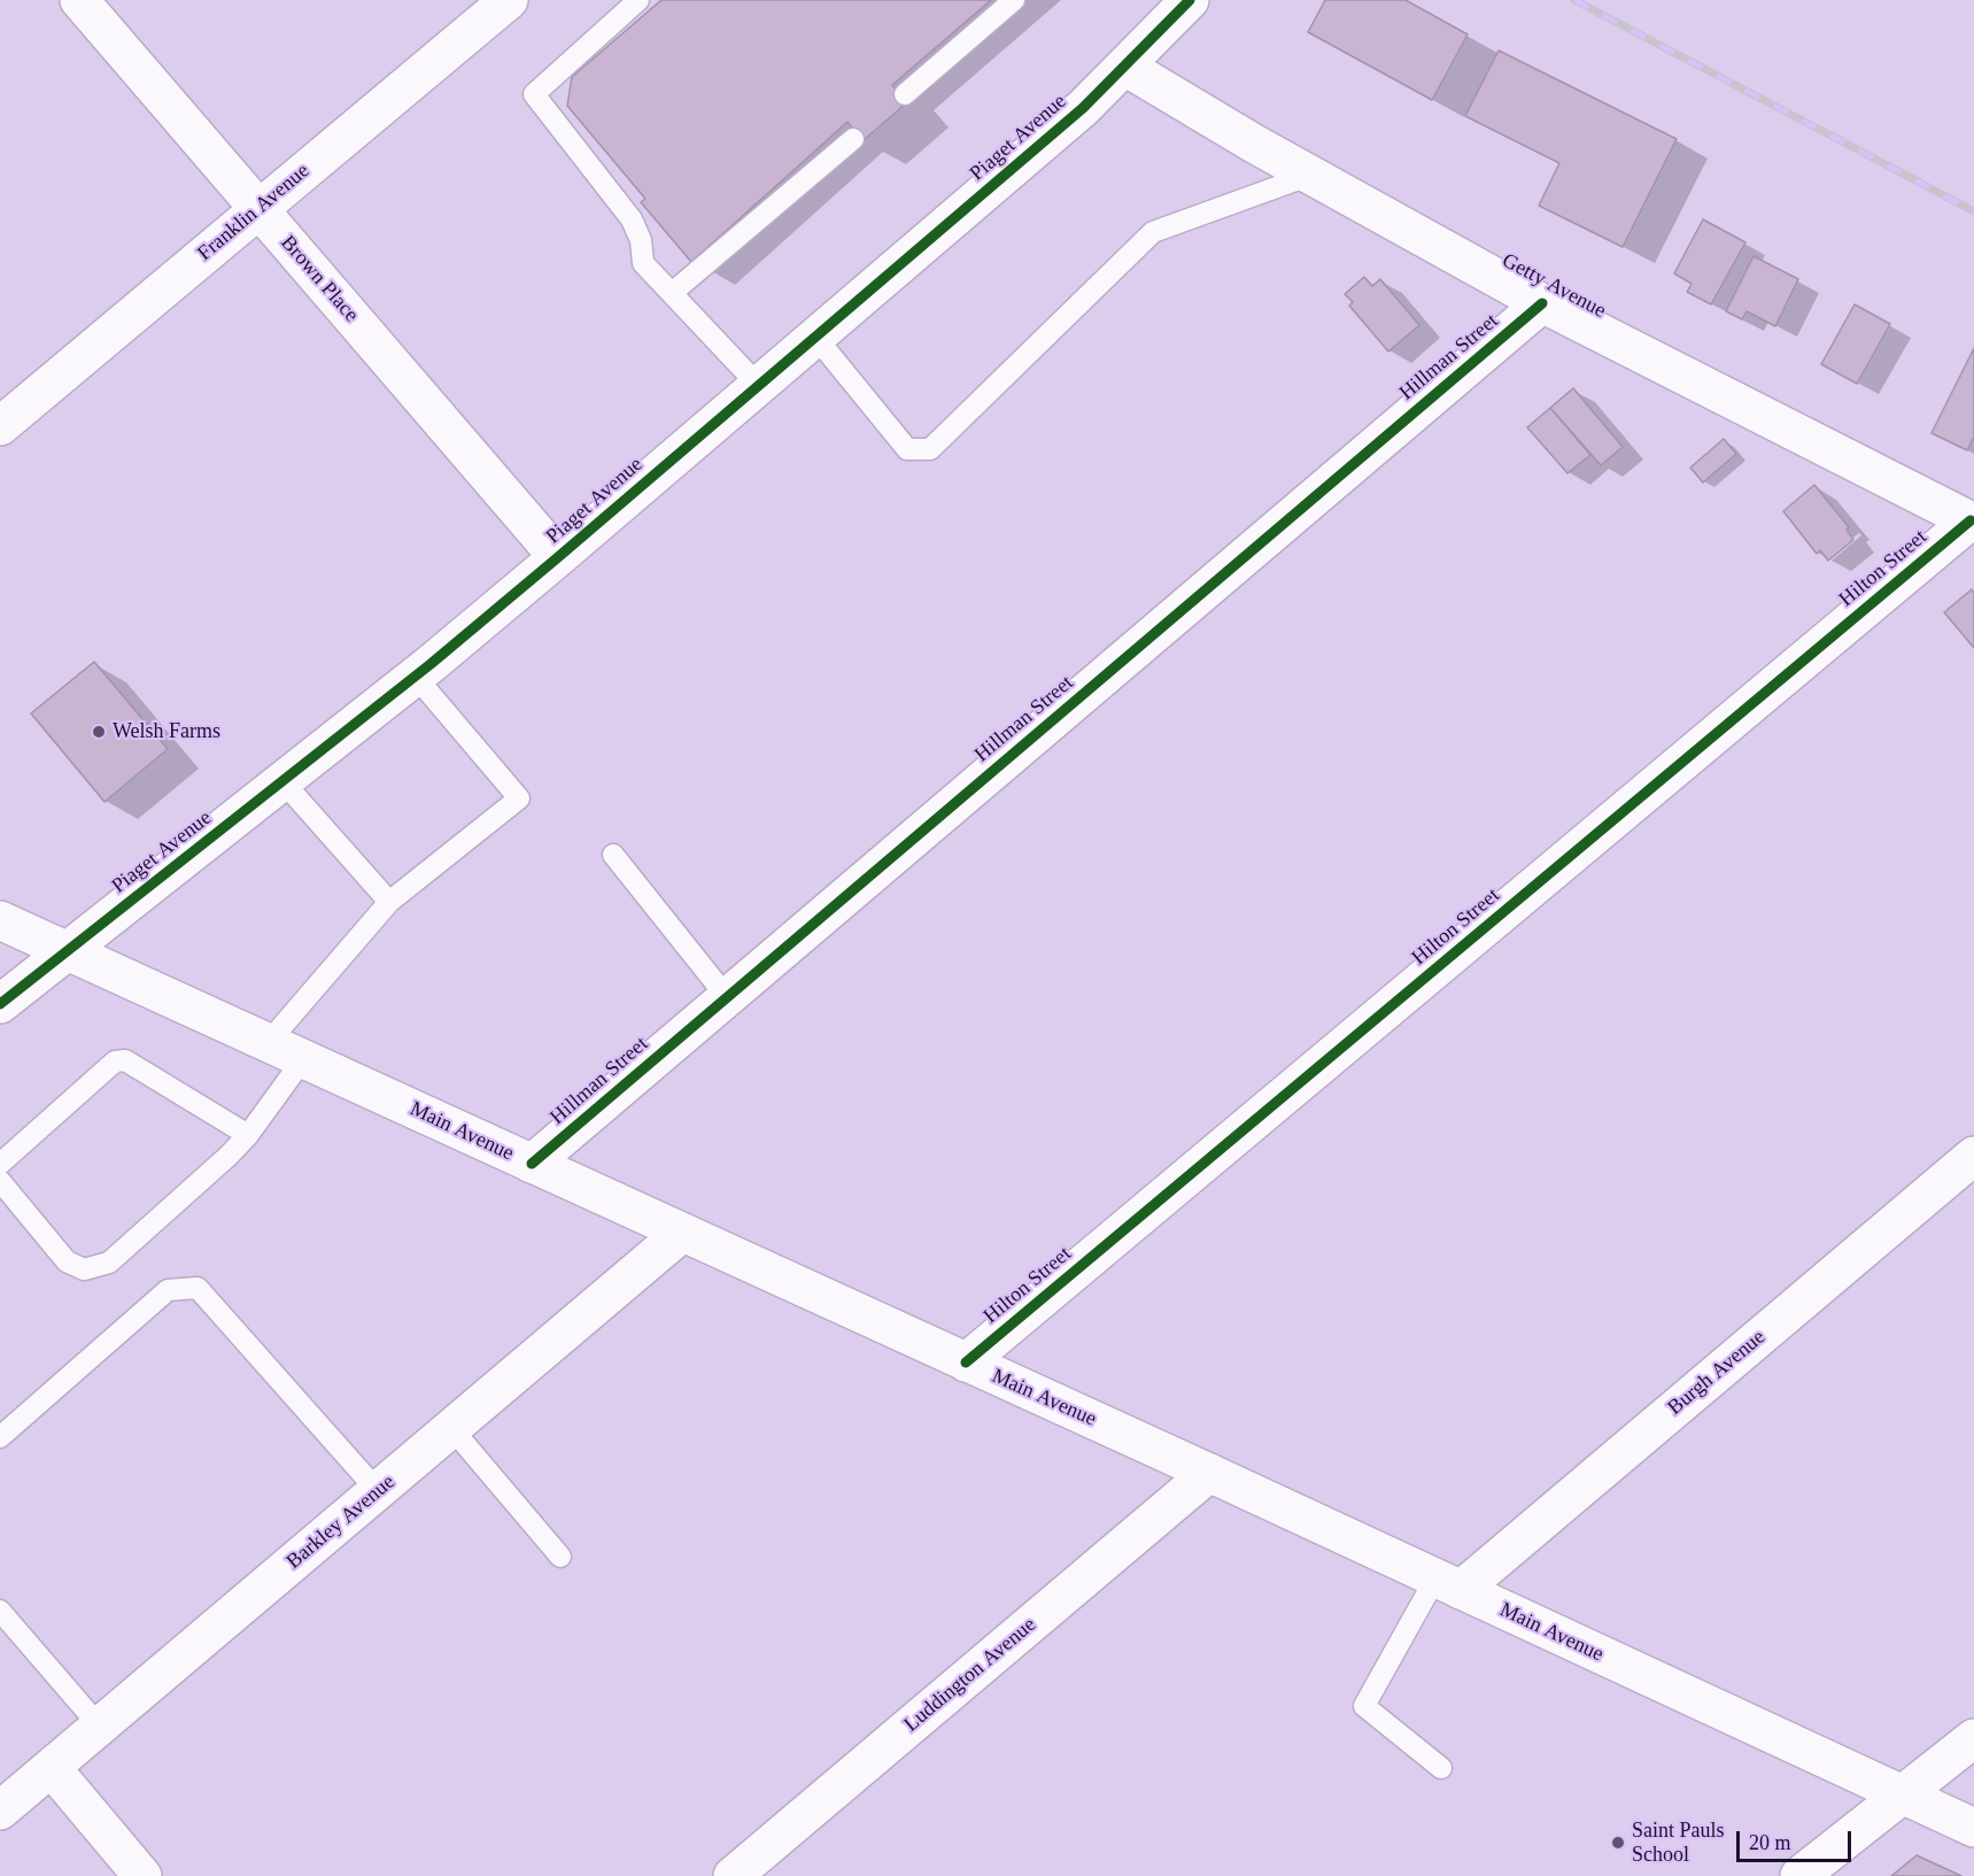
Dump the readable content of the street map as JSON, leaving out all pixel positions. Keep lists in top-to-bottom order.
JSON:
{
  "streets": {
    "street": [
      "Piaget Avenue",
      "Franklin Avenue",
      "Brown Place",
      "Getty Avenue",
      "Hillman Street",
      "Hilton Street",
      "Main Avenue",
      "Burgh Avenue",
      "Barkley Avenue",
      "Luddington Avenue"
    ]
  },
  "crossings": [
    ["Piaget Avenue", "Brown Place"],
    ["Piaget Avenue", "Getty Avenue"],
    ["Piaget Avenue", "Main Avenue"],
    ["Franklin Avenue", "Brown Place"],
    ["Getty Avenue", "Hillman Street"],
    ["Getty Avenue", "Hilton Street"],
    ["Hillman Street", "Main Avenue"],
    ["Hilton Street", "Main Avenue"],
    ["Main Avenue", "Burgh Avenue"],
    ["Main Avenue", "Barkley Avenue"],
    ["Main Avenue", "Luddington Avenue"]
  ],
  "places": ["Welsh Farms", "Saint Pauls School"],
  "scale_bar": "20 m"
}
